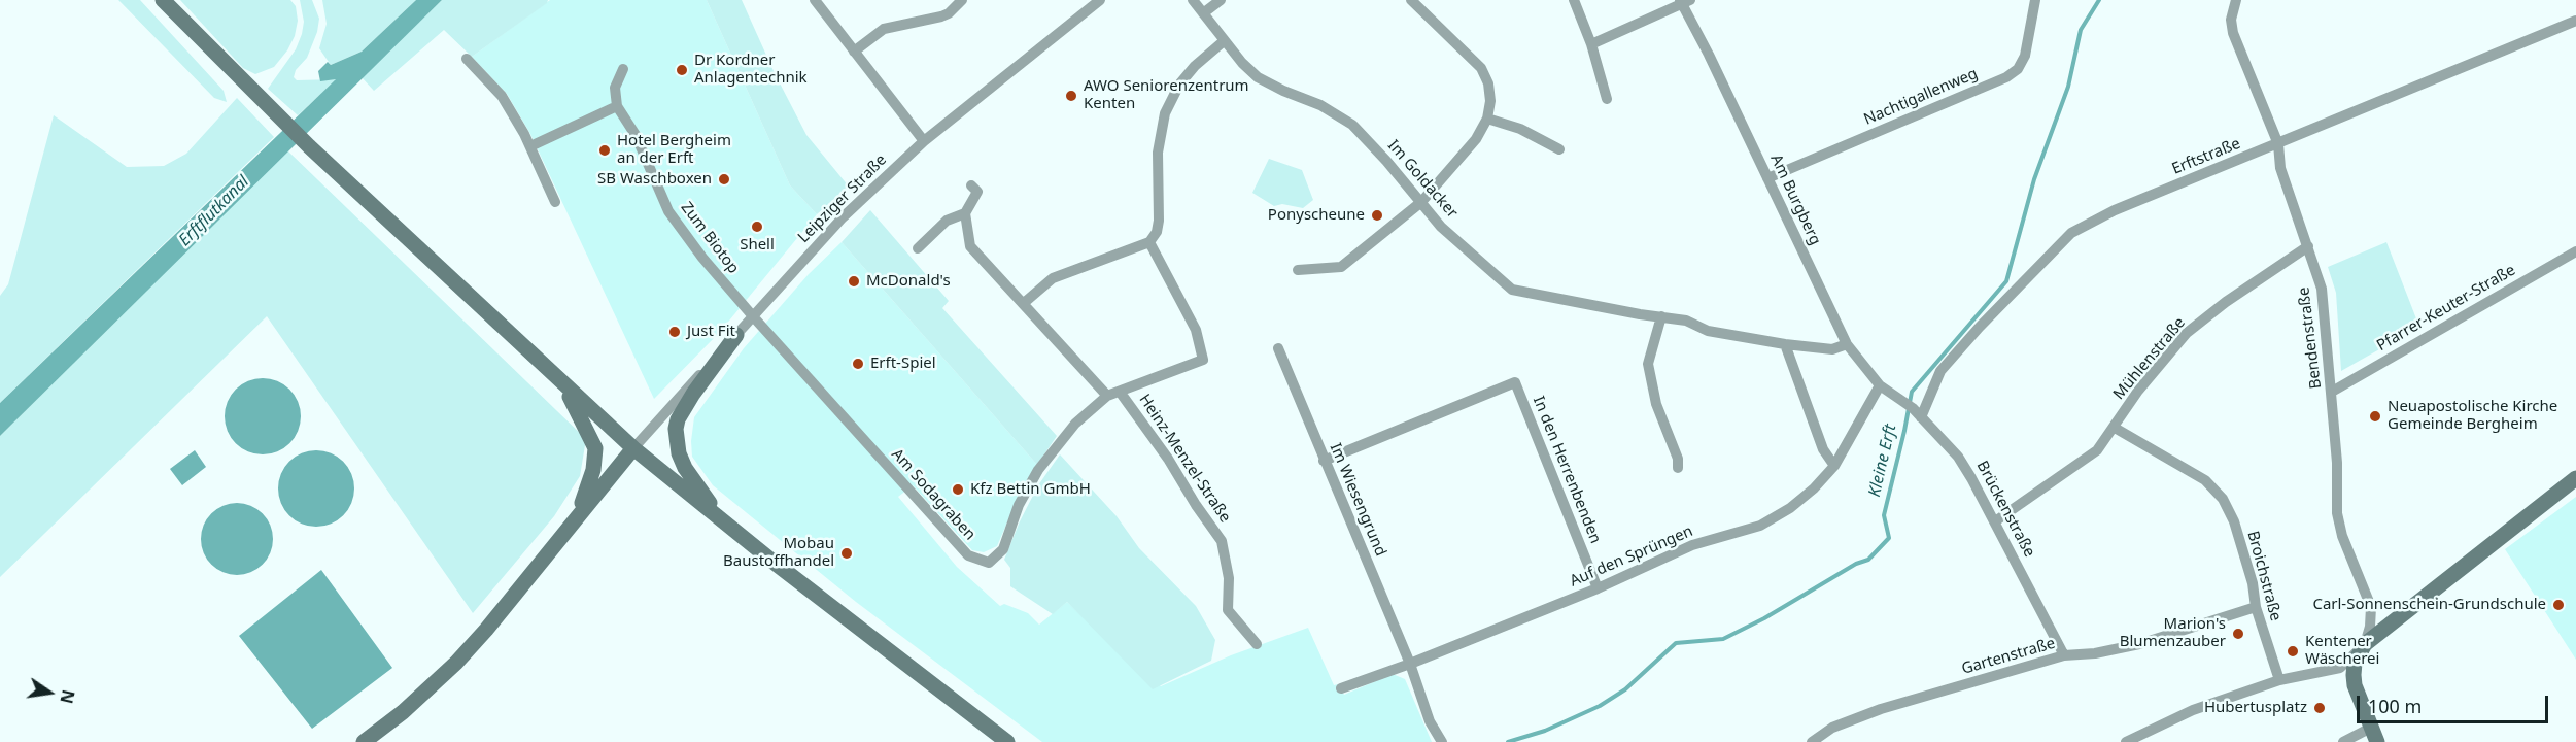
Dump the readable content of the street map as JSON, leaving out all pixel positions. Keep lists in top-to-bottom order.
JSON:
{
  "streets": {
    "street": [
      "Nachtigallenweg",
      "Erftstraße",
      "Im Goldacker",
      "Leipziger Straße",
      "Am Burgberg",
      "Zum Biotop",
      "Pfarrer-Keuter-Straße",
      "Bendenstraße",
      "Mühlenstraße",
      "Heinz-Menzel-Straße",
      "In den Herrenbenden",
      "Am Sodagraben",
      "Im Wiesengrund",
      "Brückenstraße",
      "Auf den Sprüngen",
      "Broichstraße",
      "Gartenstraße"
    ]
  },
  "crossings": [
    ["Nachtigallenweg", "Am Burgberg"],
    ["Erftstraße", "Bendenstraße"],
    ["Erftstraße", "Brückenstraße"],
    ["Im Goldacker", "Am Burgberg"],
    ["Leipziger Straße", "Zum Biotop"],
    ["Leipziger Straße", "Am Sodagraben"],
    ["Am Burgberg", "Brückenstraße"],
    ["Am Burgberg", "Auf den Sprüngen"],
    ["Zum Biotop", "Am Sodagraben"],
    ["Pfarrer-Keuter-Straße", "Bendenstraße"],
    ["Bendenstraße", "Mühlenstraße"],
    ["Mühlenstraße", "Brückenstraße"],
    ["Mühlenstraße", "Broichstraße"],
    ["Heinz-Menzel-Straße", "Am Sodagraben"],
    ["In den Herrenbenden", "Im Wiesengrund"],
    ["In den Herrenbenden", "Auf den Sprüngen"],
    ["Im Wiesengrund", "Auf den Sprüngen"],
    ["Brückenstraße", "Gartenstraße"],
    ["Broichstraße", "Gartenstraße"]
  ],
  "water": ["Erftflutkanal", "Kleine Erft"],
  "places": [
    "Dr Kordner Anlagentechnik",
    "AWO Seniorenzentrum Kenten",
    "Hotel Bergheim an der Erft",
    "SB Waschboxen",
    "Ponyscheune",
    "Shell",
    "McDonald's",
    "Just Fit",
    "Erft-Spiel",
    "Neuapostolische Kirche Gemeinde Bergheim",
    "Kfz Bettin GmbH",
    "Mobau Baustoffhandel",
    "Carl-Sonnenschein-Grundschule",
    "Marion's Blumenzauber",
    "Kentener Wäscherei",
    "Hubertusplatz"
  ],
  "scale_bar": "100 m",
  "north": "right"
}
